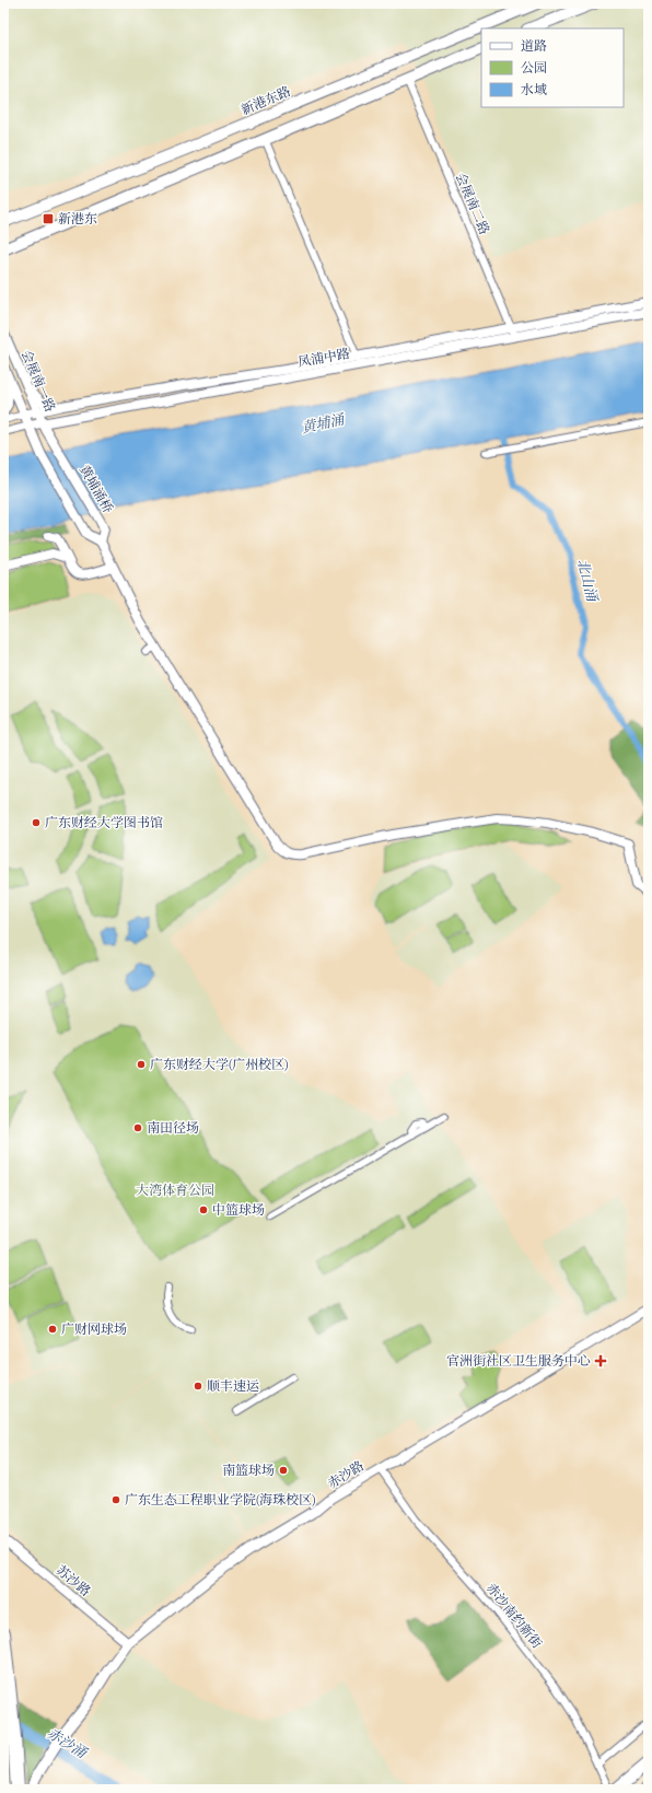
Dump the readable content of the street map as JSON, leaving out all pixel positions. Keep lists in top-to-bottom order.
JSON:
{
  "streets": {
    "main road": ["新港东路", "赤沙路"],
    "street": [
      "会展南二路",
      "凤浦中路",
      "会展南一路",
      "黄埔涌桥",
      "苏沙路",
      "赤沙南约新街"
    ]
  },
  "crossings": [
    ["会展南二路", "凤浦中路"],
    ["凤浦中路", "会展南一路"],
    ["会展南一路", "黄埔涌桥"],
    ["赤沙路", "苏沙路"],
    ["赤沙路", "赤沙南约新街"]
  ],
  "water": ["黄埔涌", "北山涌", "赤沙涌"],
  "parks": ["大湾体育公园"],
  "places": {
    "transit": ["新港东"],
    "other": [
      "广东财经大学图书馆",
      "广东财经大学(广州校区)",
      "南田径场",
      "中篮球场",
      "广财网球场",
      "顺丰速运",
      "南篮球场",
      "广东生态工程职业学院(海珠校区)"
    ],
    "health": ["官洲街社区卫生服务中心"]
  },
  "legend": ["道路", "公园", "水域"]
}
